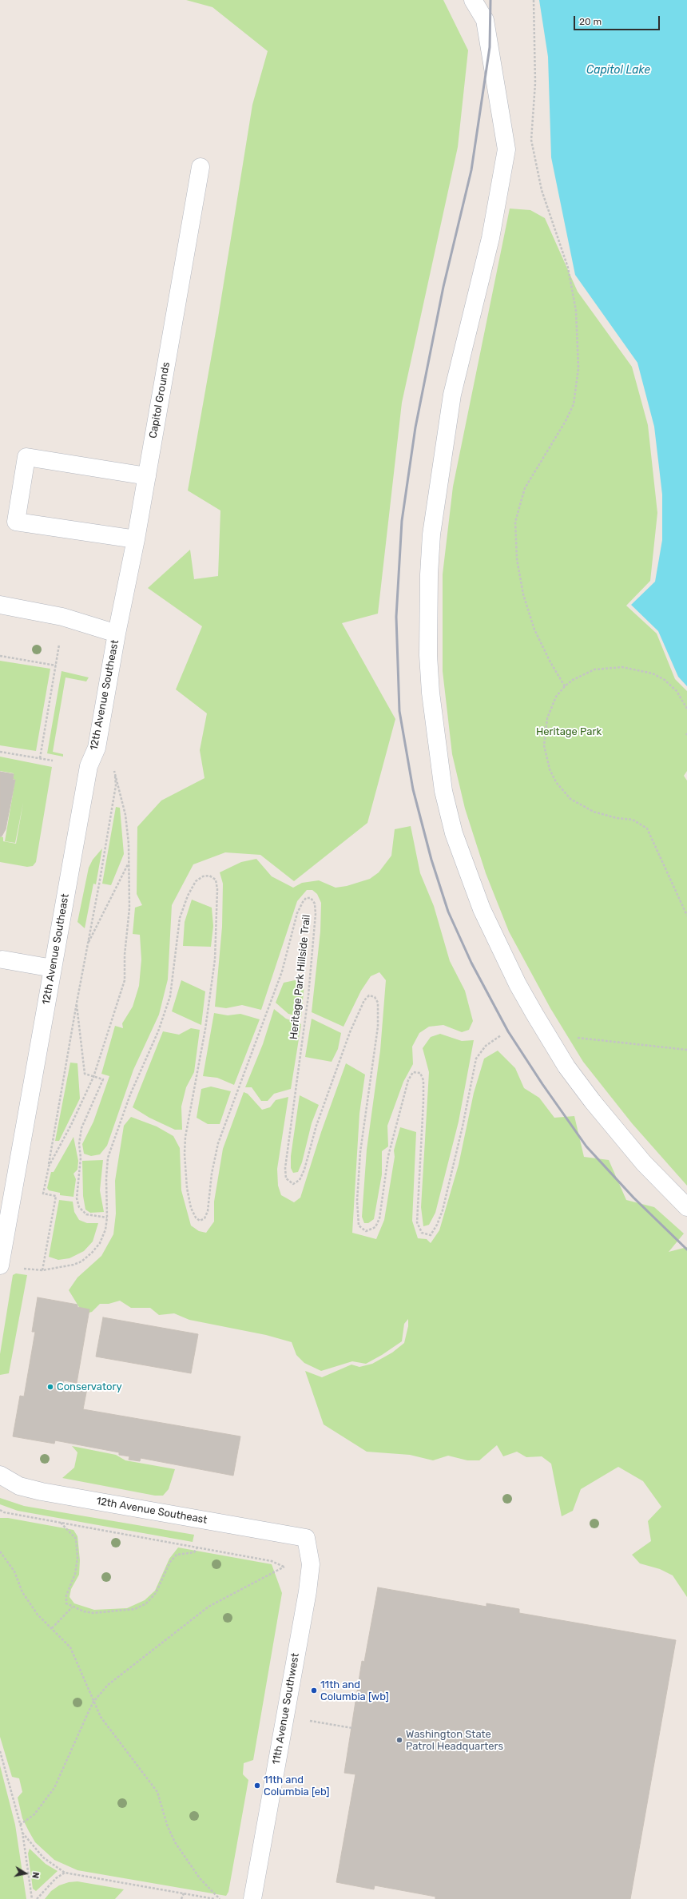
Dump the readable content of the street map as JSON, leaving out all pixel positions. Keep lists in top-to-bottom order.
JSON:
{
  "streets": {
    "street": ["Capitol Grounds", "12th Avenue Southeast", "11th Avenue Southwest"],
    "path": ["Heritage Park Hillside Trail"]
  },
  "crossings": [
    ["Capitol Grounds", "12th Avenue Southeast"],
    ["12th Avenue Southeast", "11th Avenue Southwest"]
  ],
  "water": ["Capitol Lake"],
  "parks": ["Heritage Park"],
  "places": [
    "Conservatory",
    "11th and Columbia [wb]",
    "Washington State Patrol Headquarters",
    "11th and Columbia [eb]"
  ],
  "scale_bar": "20 m",
  "north": "right"
}
